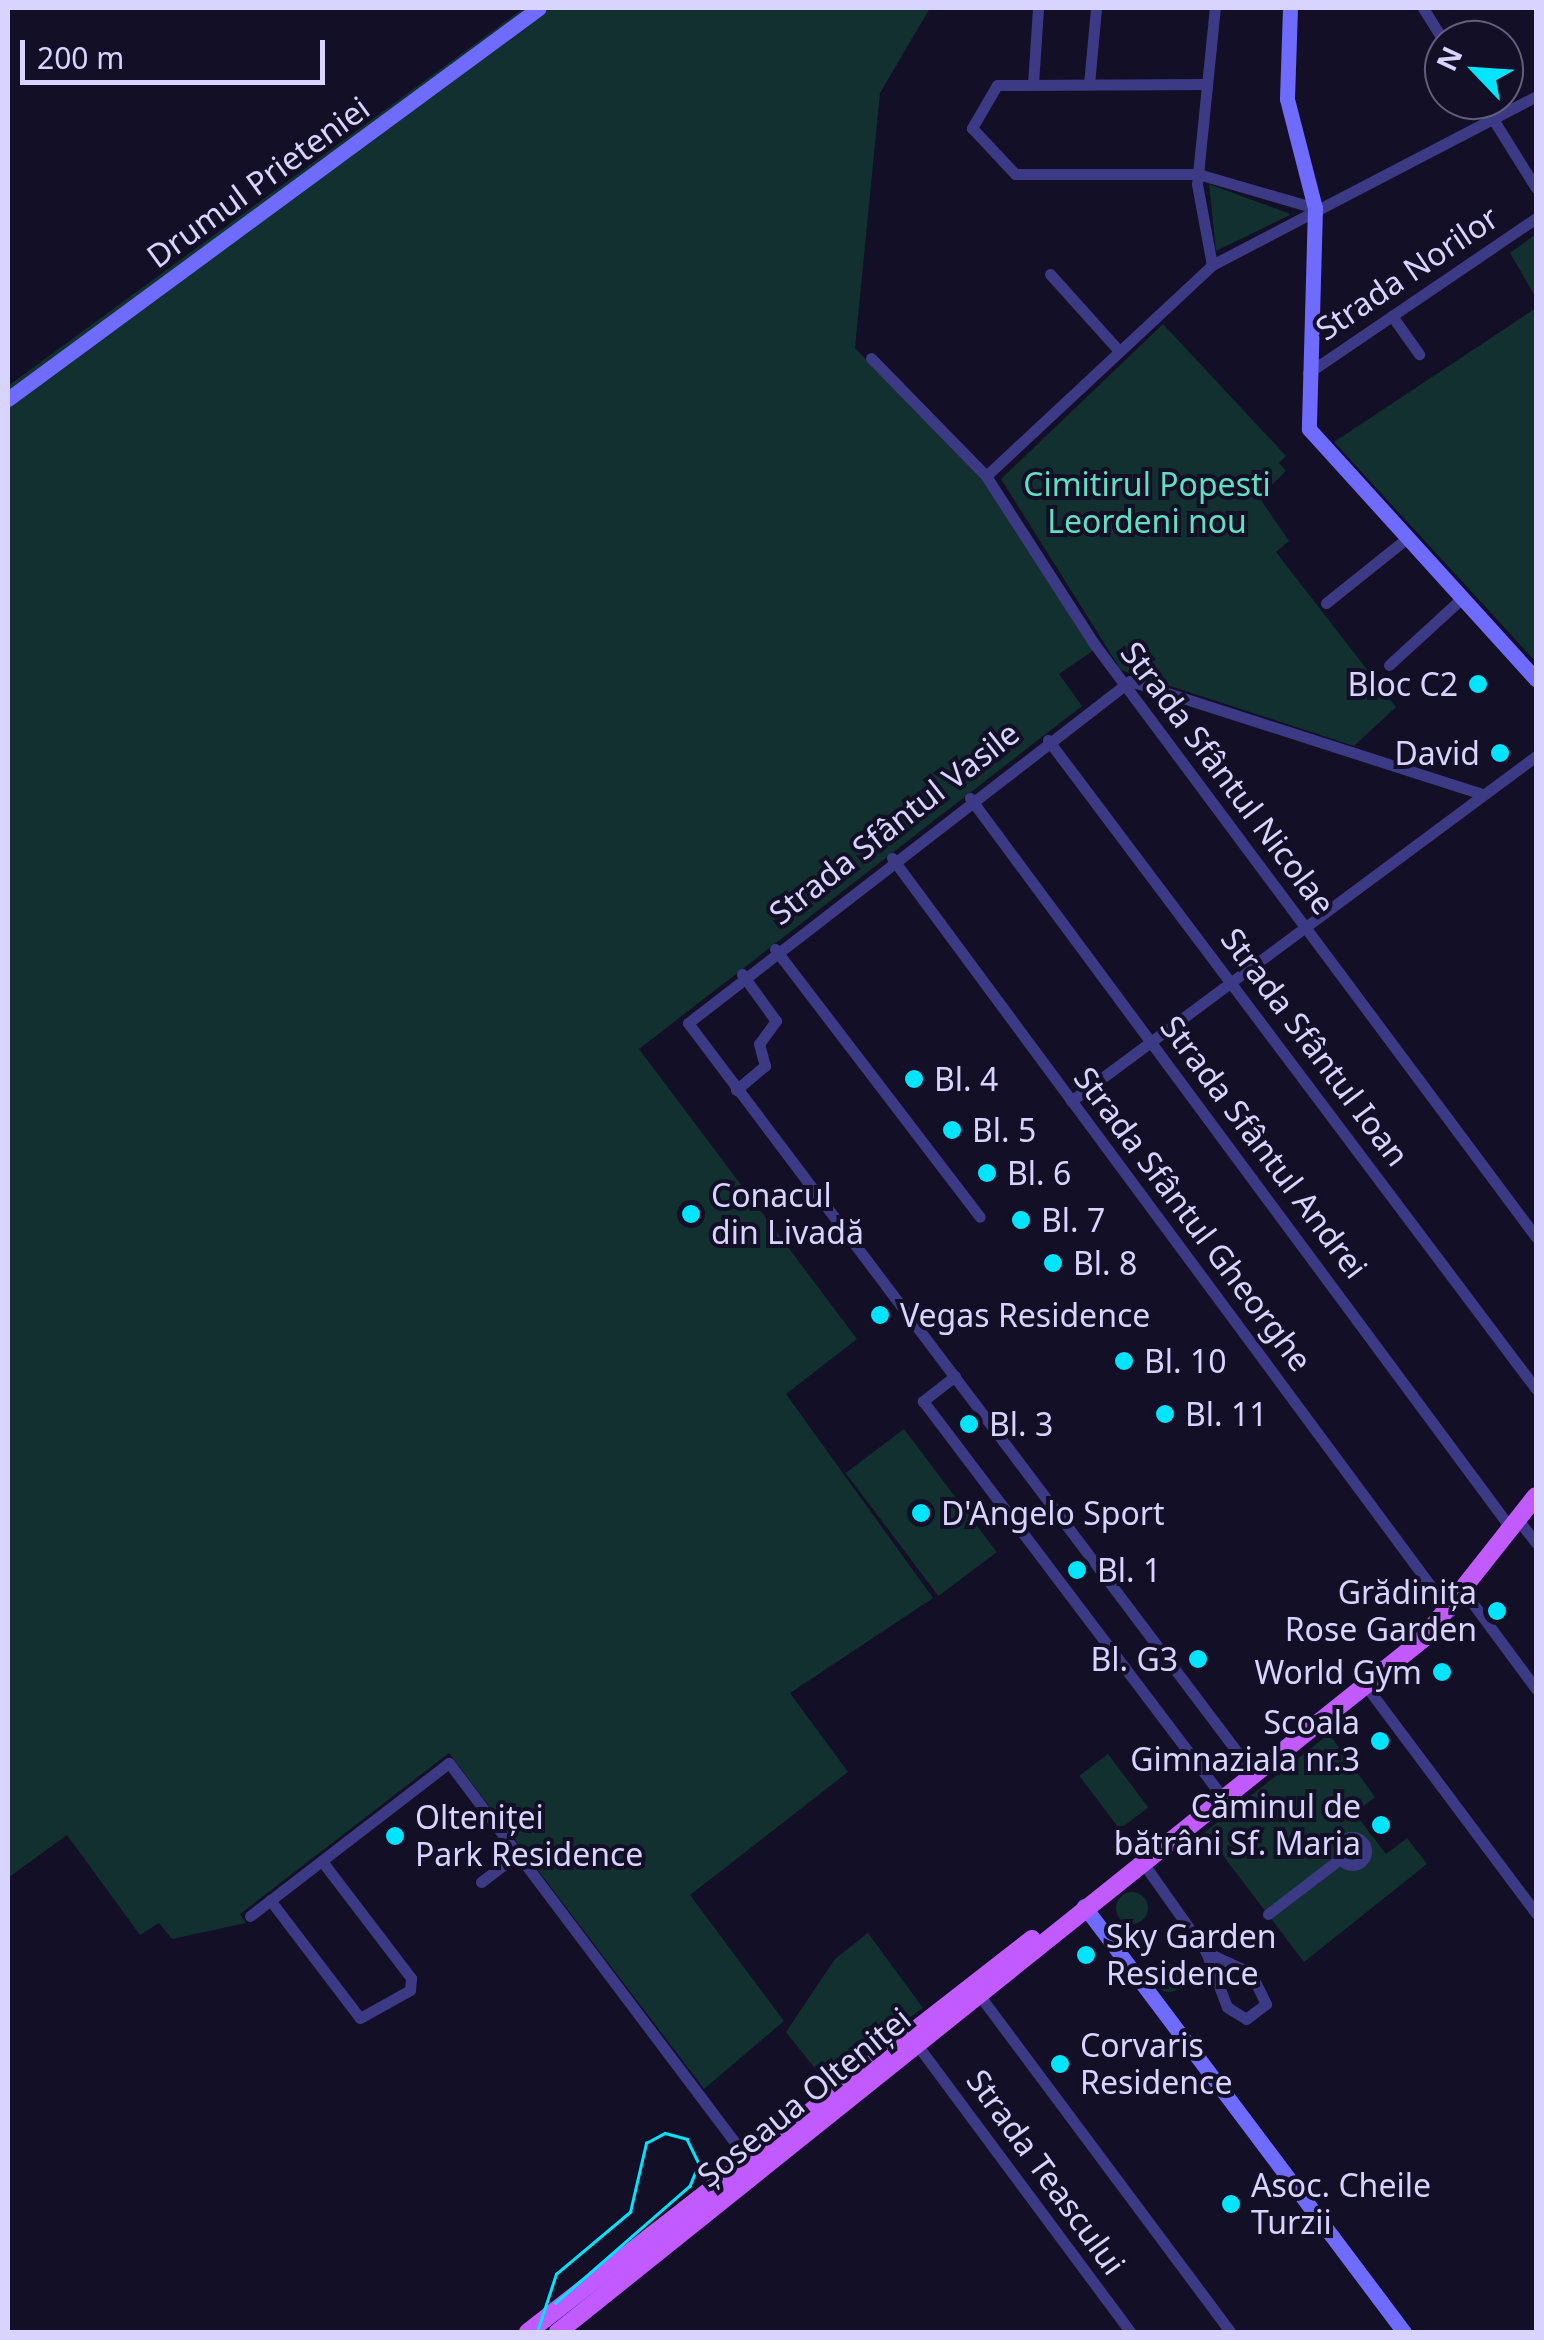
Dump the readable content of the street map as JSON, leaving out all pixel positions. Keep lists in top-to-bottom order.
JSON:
{
  "streets": {
    "main road": ["Șoseaua Olteniței"],
    "street": [
      "Drumul Prieteniei",
      "Strada Norilor",
      "Strada Sfântul Nicolae",
      "Strada Sfântul Vasile",
      "Strada Sfântul Ioan",
      "Strada Sfântul Andrei",
      "Strada Sfântul Gheorghe",
      "Strada Teascului"
    ]
  },
  "crossings": [
    ["Strada Sfântul Nicolae", "Strada Sfântul Vasile"],
    ["Strada Sfântul Vasile", "Strada Sfântul Ioan"],
    ["Strada Sfântul Vasile", "Strada Sfântul Andrei"],
    ["Strada Sfântul Vasile", "Strada Sfântul Gheorghe"],
    ["Strada Sfântul Andrei", "Șoseaua Olteniței"],
    ["Strada Sfântul Gheorghe", "Șoseaua Olteniței"],
    ["Șoseaua Olteniței", "Strada Teascului"]
  ],
  "parks": ["Cimitirul Popesti Leordeni nou"],
  "places": [
    "Bloc C2",
    "David",
    "Bl. 4",
    "Bl. 5",
    "Bl. 6",
    "Conacul din Livadă",
    "Bl. 7",
    "Bl. 8",
    "Vegas Residence",
    "Bl. 10",
    "Bl. 11",
    "Bl. 3",
    "D'Angelo Sport",
    "Bl. 1",
    "Grădinița Rose Garden",
    "Bl. G3",
    "World Gym",
    "Scoala Gimnaziala nr.3",
    "Căminul de bătrâni Sf. Maria",
    "Olteniței Park Residence",
    "Sky Garden Residence",
    "Corvaris Residence",
    "Asoc. Cheile Turzii"
  ],
  "scale_bar": "200 m",
  "north": "top left"
}
